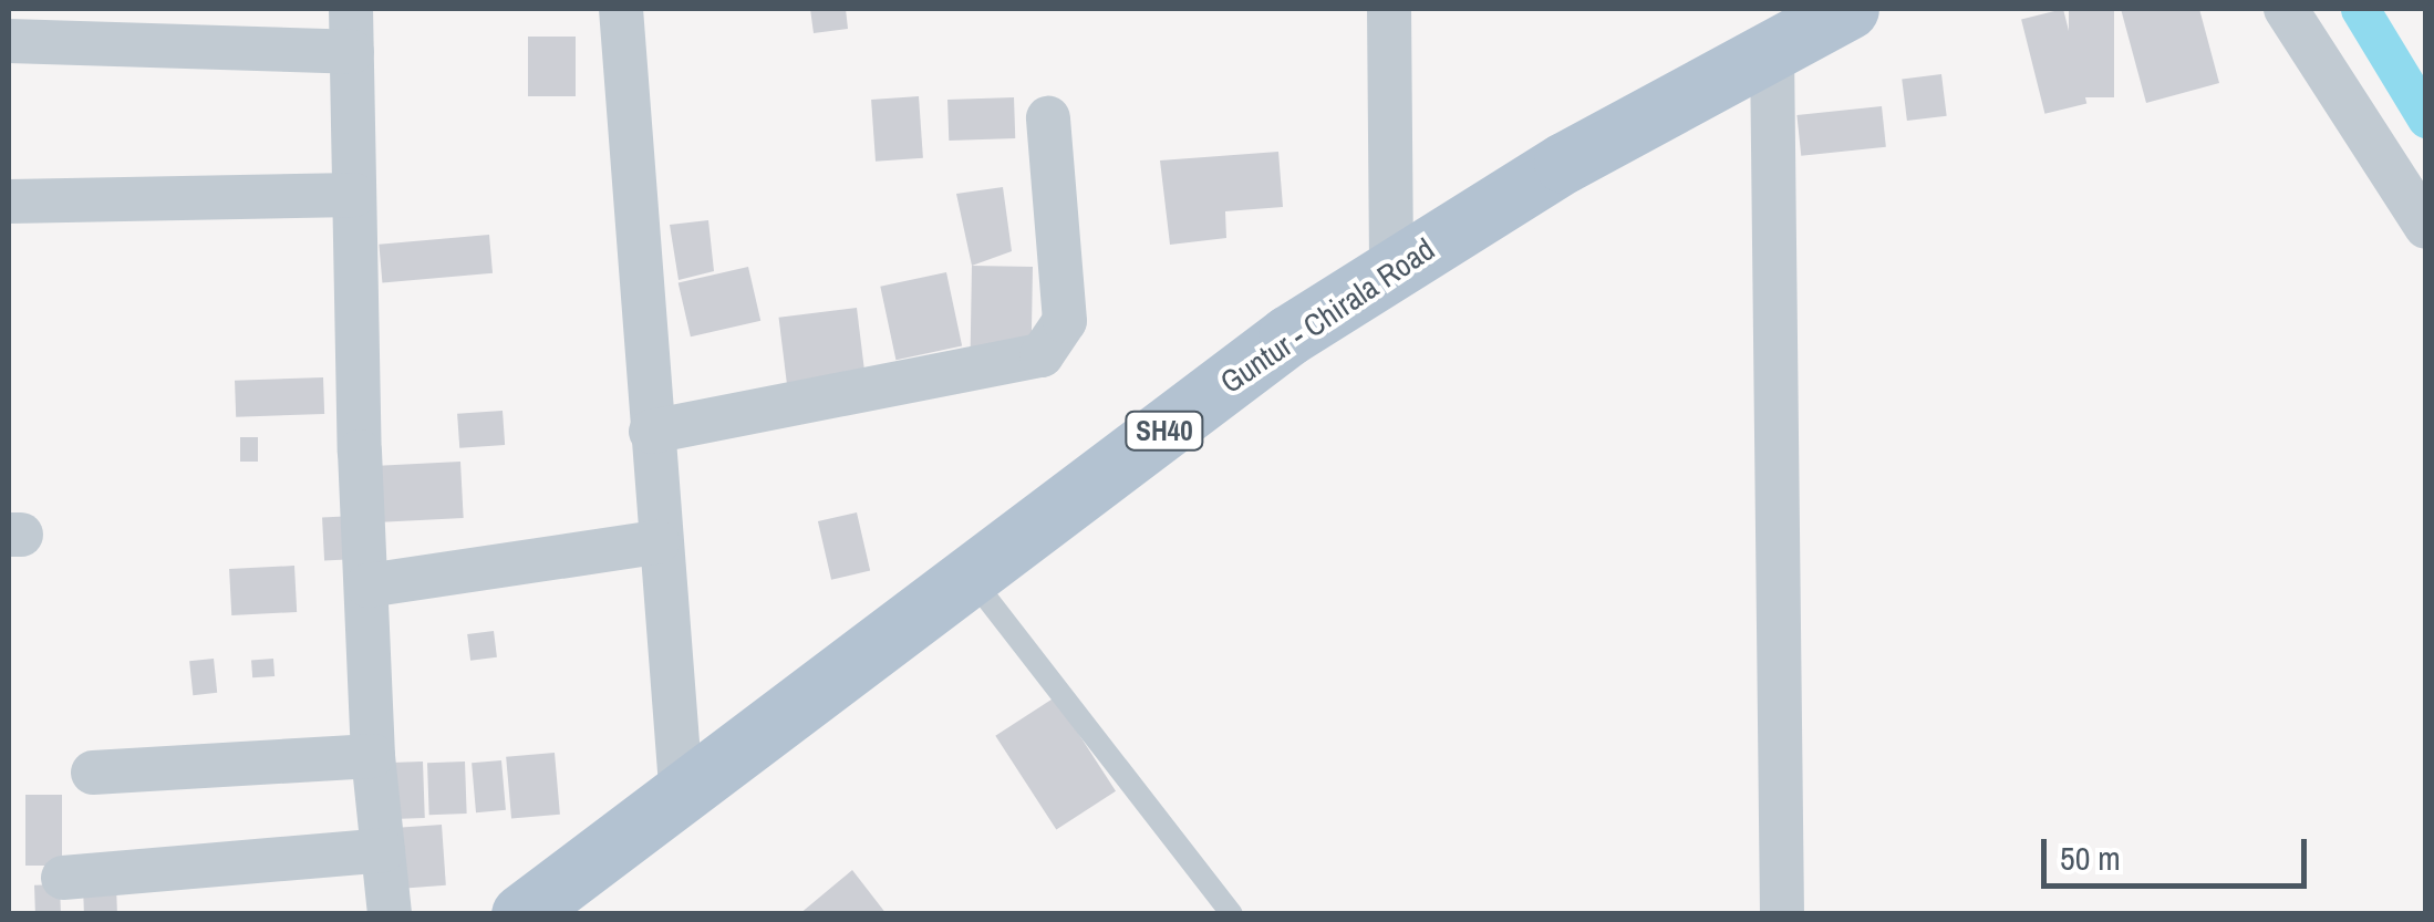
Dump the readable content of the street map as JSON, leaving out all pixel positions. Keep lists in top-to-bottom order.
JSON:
{
  "streets": {
    "main road": ["Guntur - Chirala Road", "SH40"]
  },
  "scale_bar": "50 m"
}
